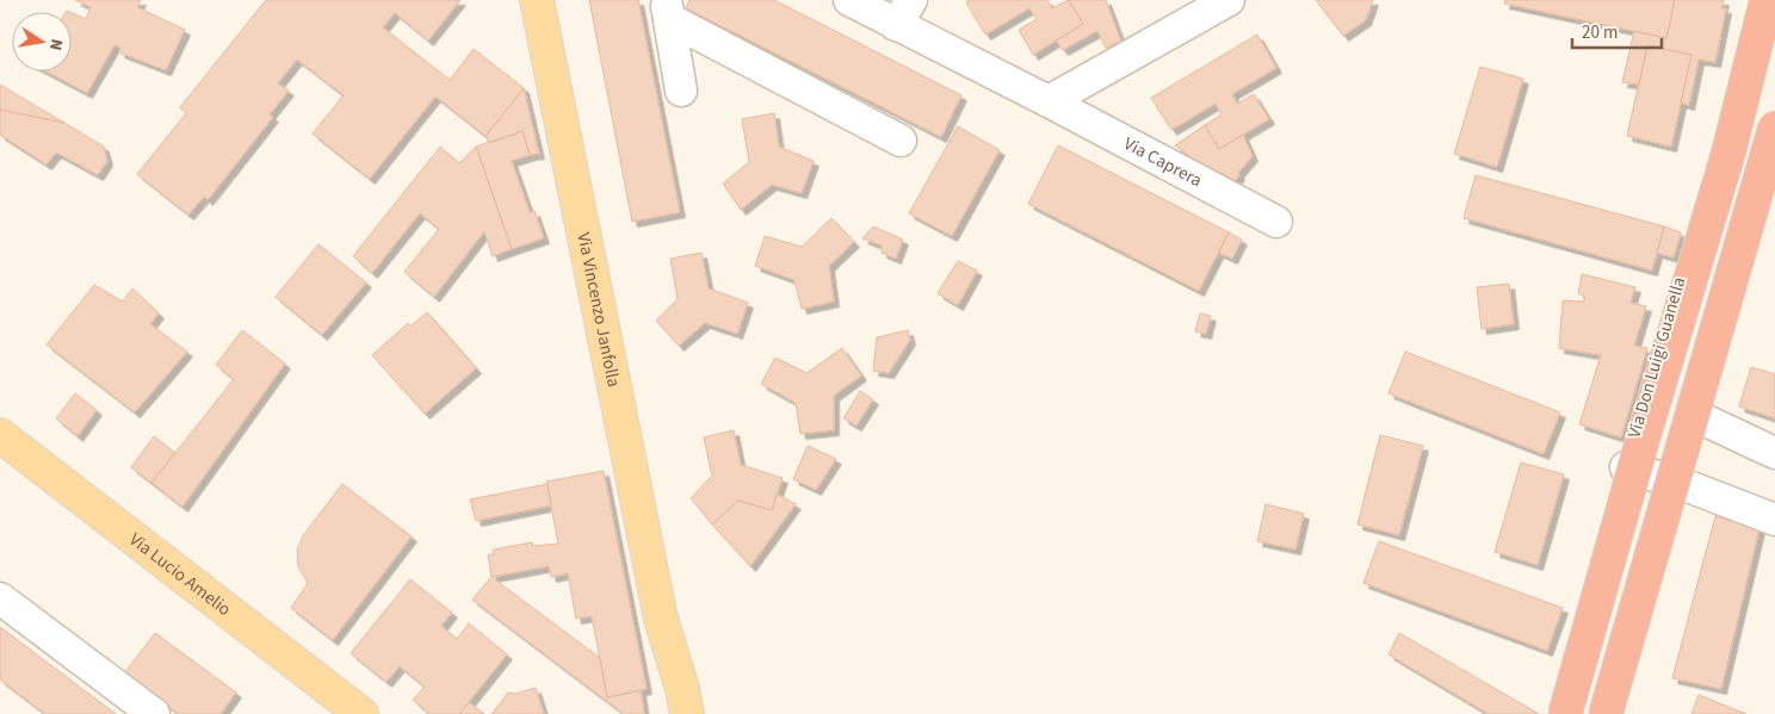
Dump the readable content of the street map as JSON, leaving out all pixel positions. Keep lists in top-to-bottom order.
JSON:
{
  "streets": {
    "main road": ["Via Vincenzo Janfolla", "Via Lucio Amelio"],
    "street": ["Via Caprera", "Via Don Luigi Guanella"]
  },
  "scale_bar": "20 m",
  "north": "right"
}
